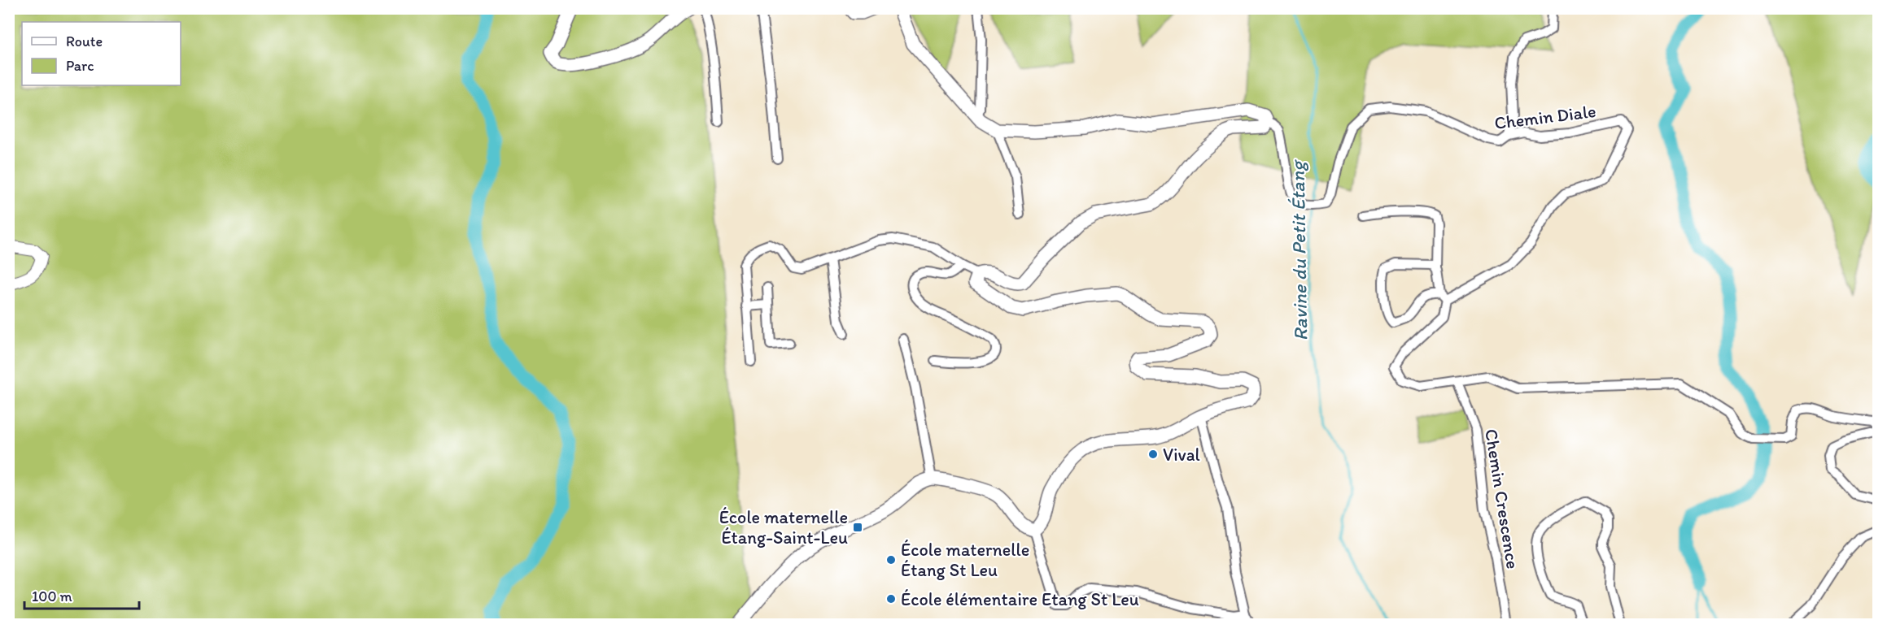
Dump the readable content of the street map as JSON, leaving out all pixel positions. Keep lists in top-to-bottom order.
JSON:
{
  "streets": {
    "street": ["Chemin Diale", "Chemin Crescence"]
  },
  "water": ["Ravine du Petit Étang"],
  "places": {
    "other": ["Vival", "École maternelle Étang St Leu", "École élémentaire Etang St Leu"],
    "transit": ["École maternelle Étang-Saint-Leu"]
  },
  "legend": ["Route", "Parc"],
  "scale_bar": "100 m"
}
